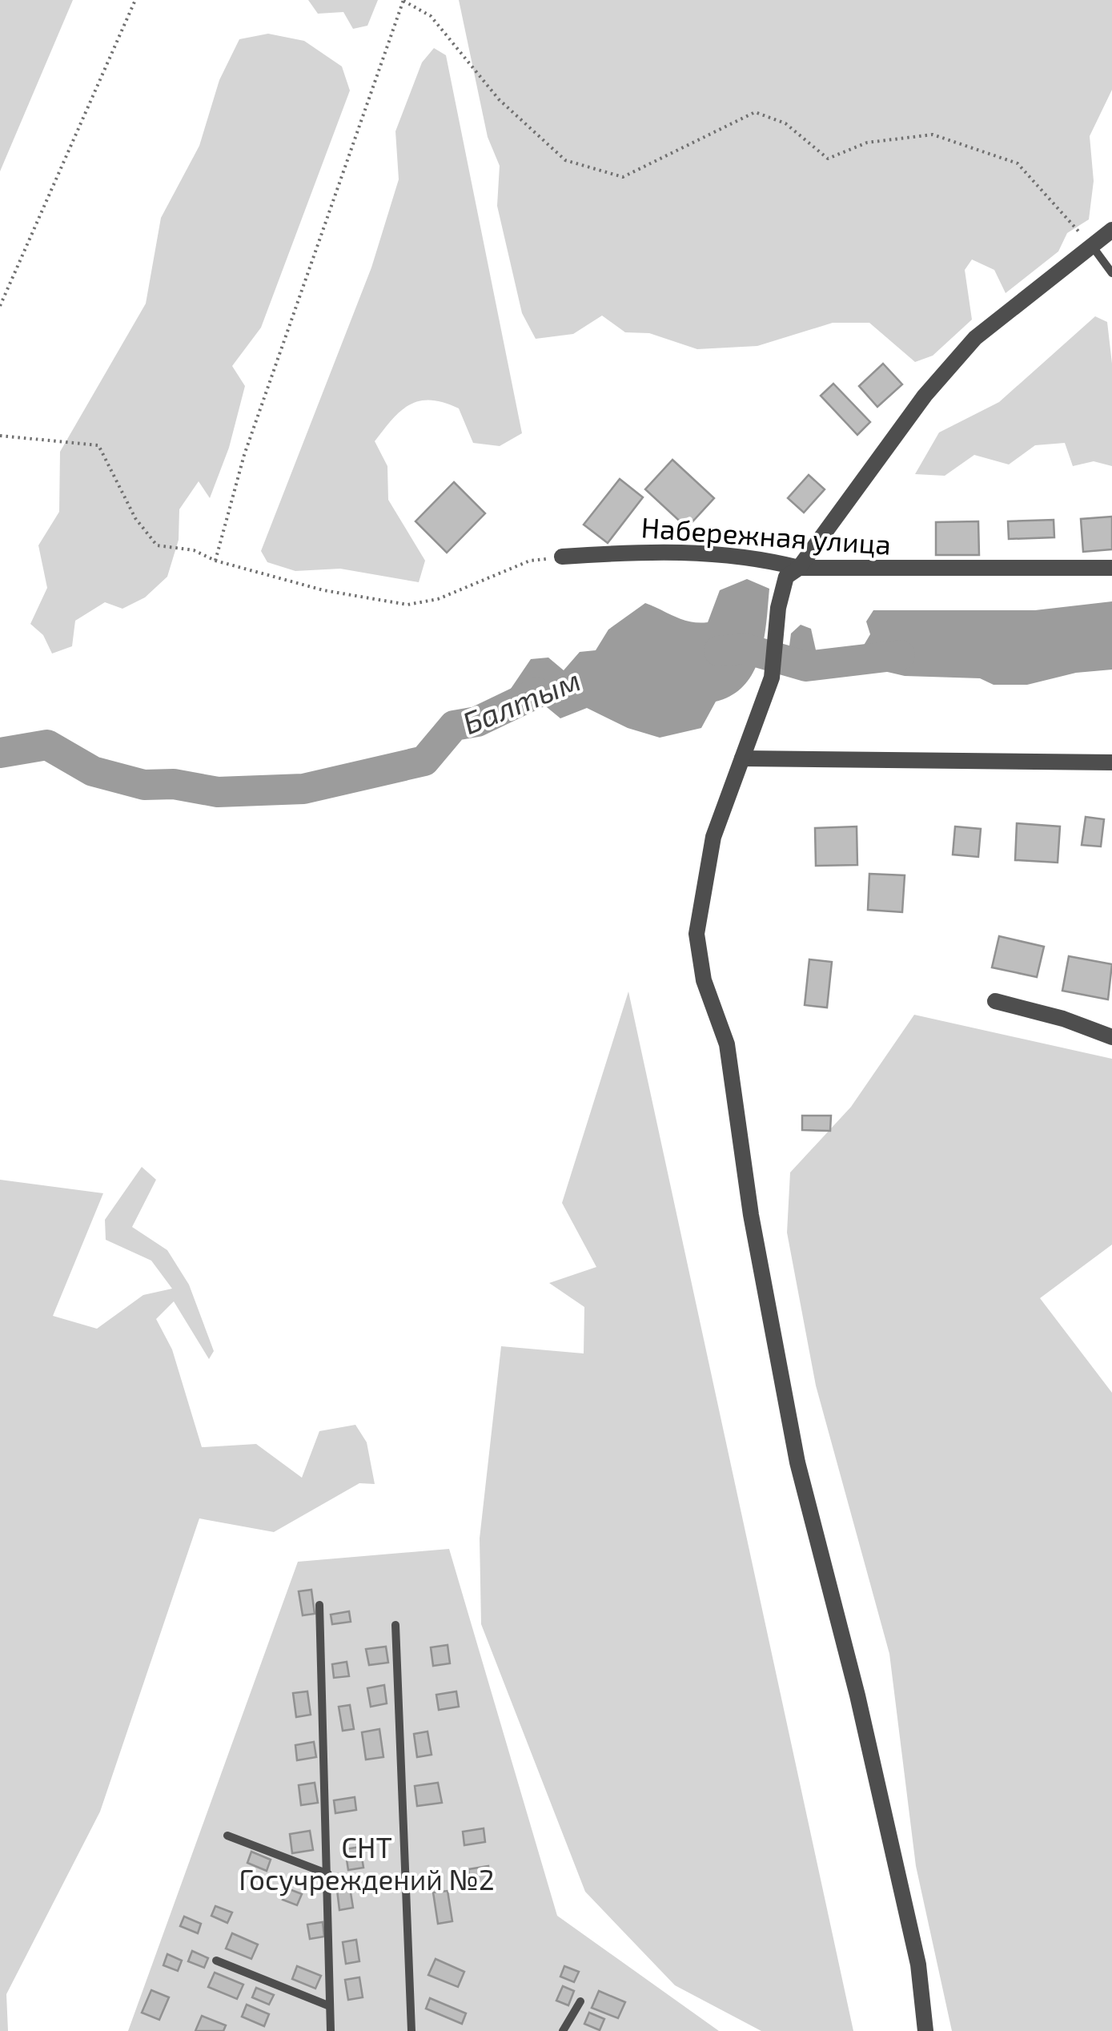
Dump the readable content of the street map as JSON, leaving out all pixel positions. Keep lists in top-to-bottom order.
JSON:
{
  "streets": {
    "street": ["Набережная улица"]
  },
  "water": ["Балтым"],
  "parks": ["СНТ Госучреждений №2"]
}
